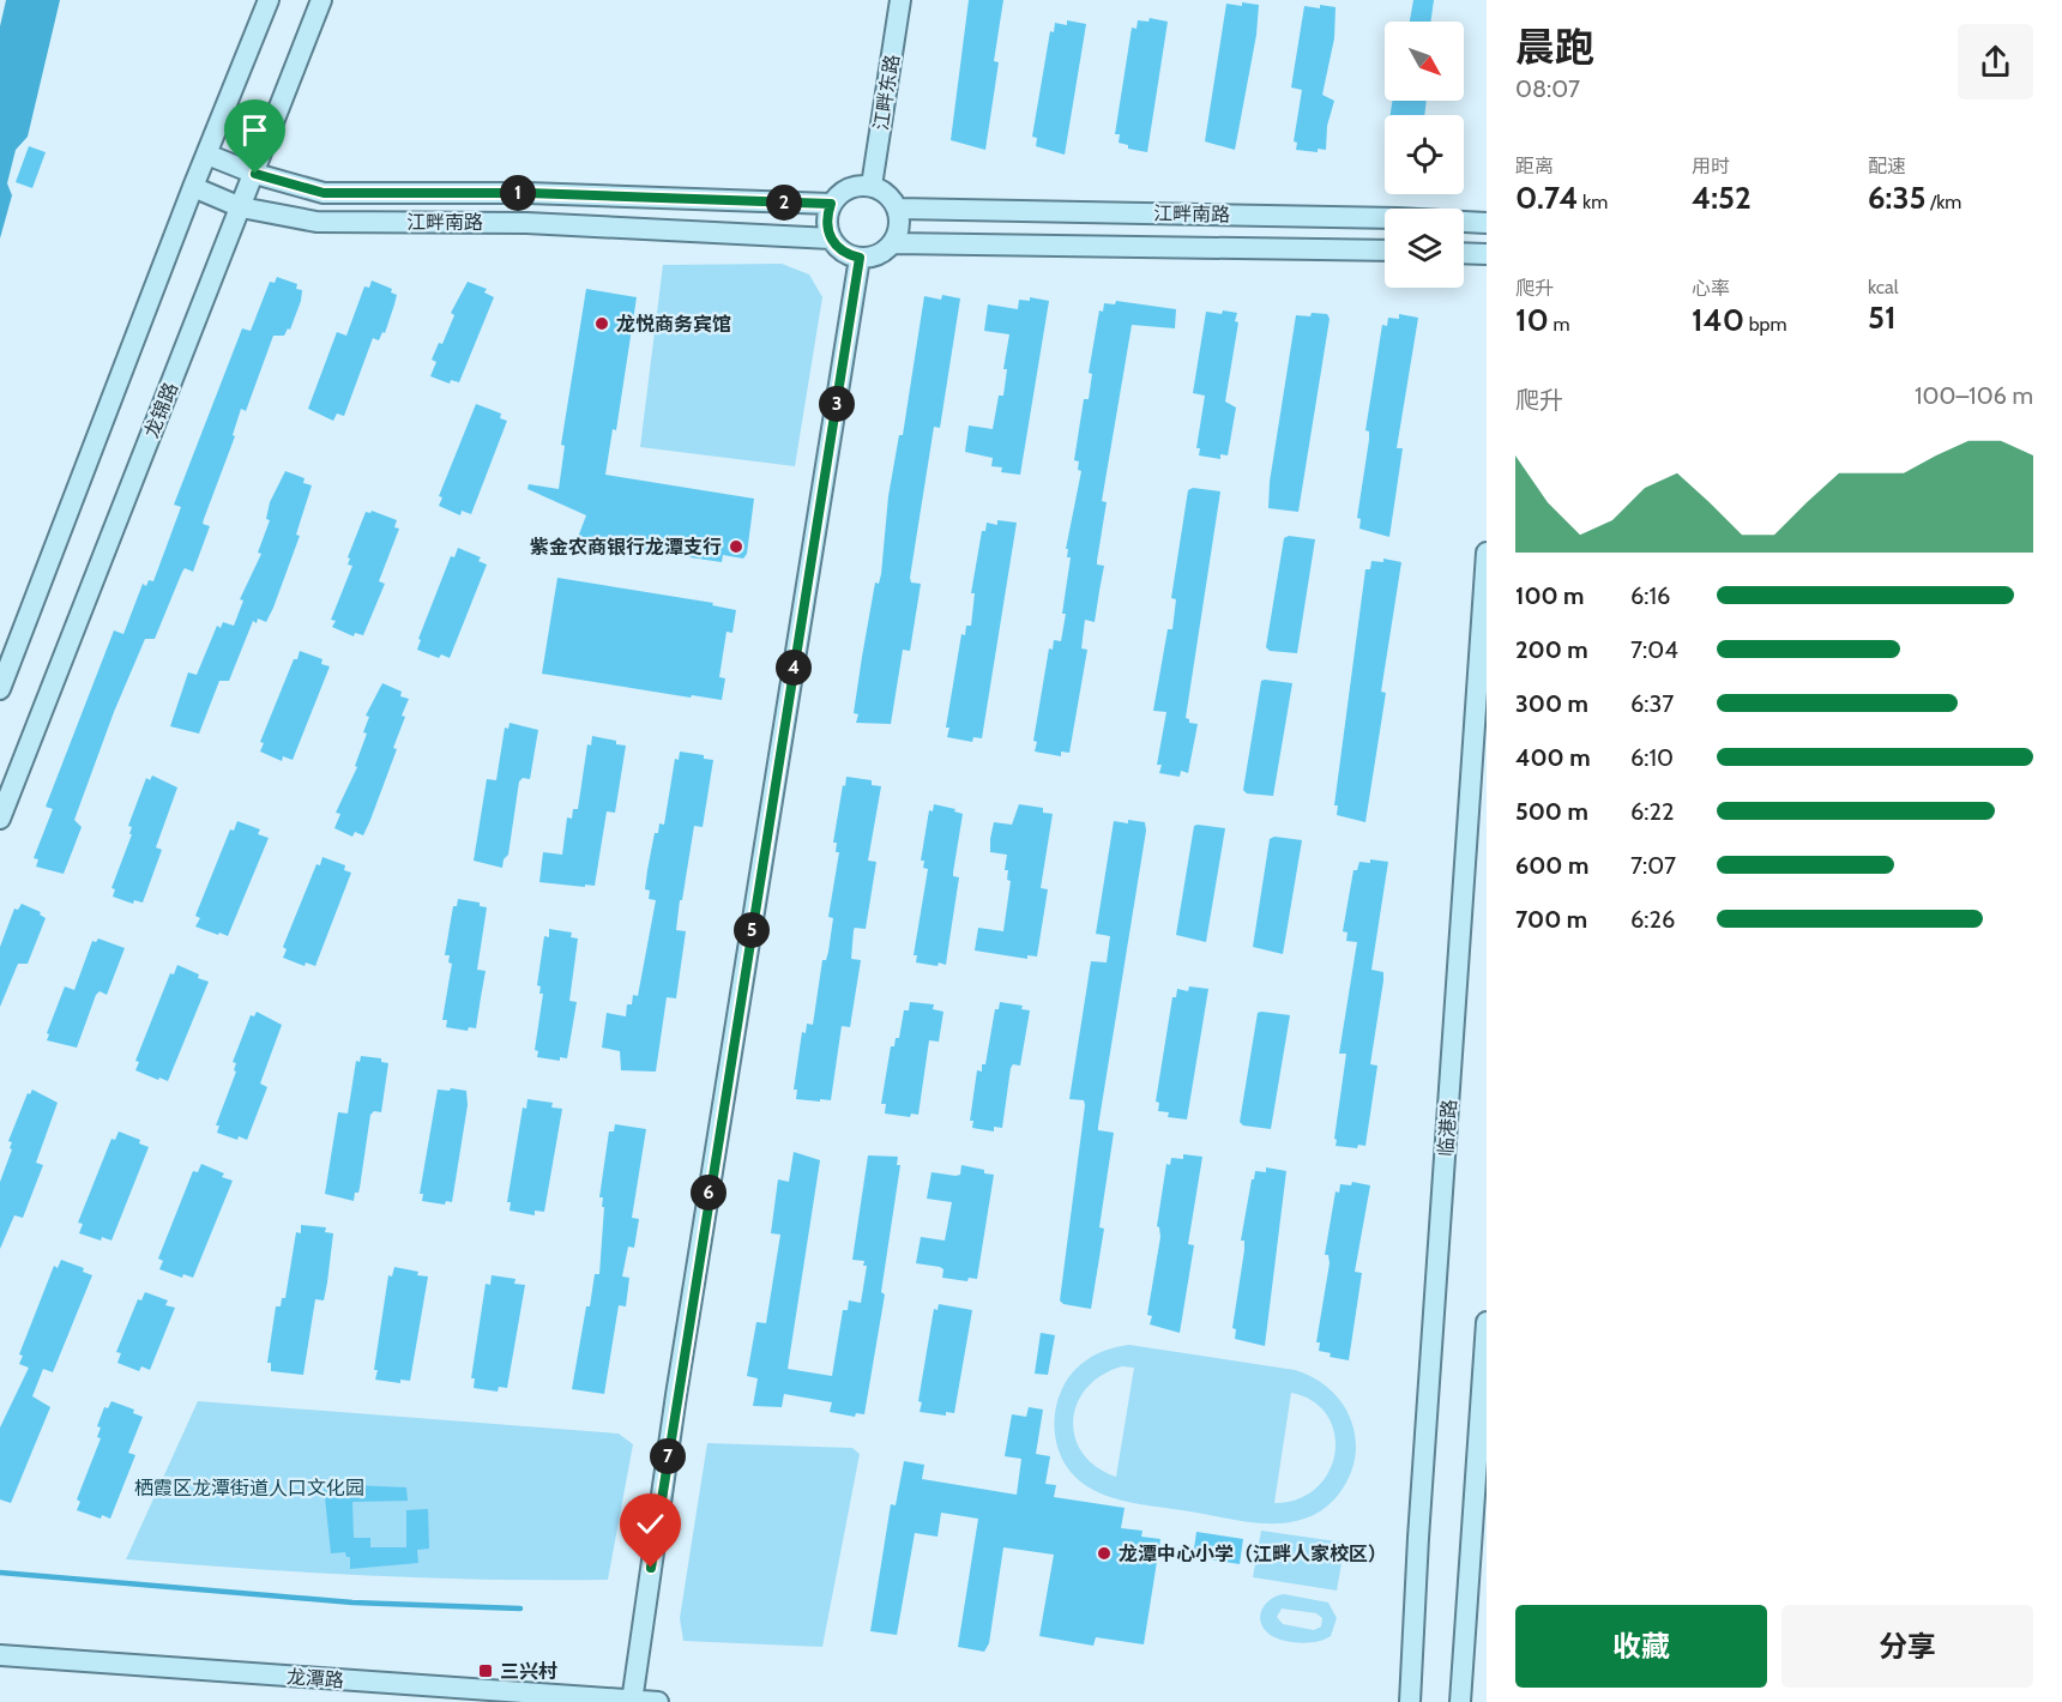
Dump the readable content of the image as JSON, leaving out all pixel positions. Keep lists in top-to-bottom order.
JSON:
{
  "streets": {
    "street": [
      "江畔东路",
      "江畔南路",
      "龙锦路",
      "临港路",
      "龙潭路"
    ]
  },
  "crossings": [
    ["江畔东路", "江畔南路"],
    ["江畔南路", "龙锦路"]
  ],
  "parks": ["栖霞区龙潭街道人口文化园"],
  "places": {
    "other": ["龙悦商务宾馆", "紫金农商银行龙潭支行", "龙潭中心小学（江畔人家校区）"],
    "transit": ["三兴村"]
  },
  "north": "bottom right",
  "page": {
    "heading": ["晨跑", "08:07"],
    "stats": [
      ["距离", "0.74 km"],
      ["用时", "4:52"],
      ["配速", "6:35 /km"],
      ["爬升", "10 m"],
      ["心率", "140 bpm"],
      ["kcal", "51"]
    ],
    "pins": [
      "1",
      "2",
      "3",
      "4",
      "5",
      "6",
      "7"
    ],
    "chart": ["爬升", "100–106 m"],
    "list": [
      {
        "name": "100 m",
        "note": "6:16"
      },
      {
        "name": "200 m",
        "note": "7:04"
      },
      {
        "name": "300 m",
        "note": "6:37"
      },
      {
        "name": "400 m",
        "note": "6:10"
      },
      {
        "name": "500 m",
        "note": "6:22"
      },
      {
        "name": "600 m",
        "note": "7:07"
      },
      {
        "name": "700 m",
        "note": "6:26"
      }
    ],
    "buttons": ["收藏", "分享"]
  }
}
